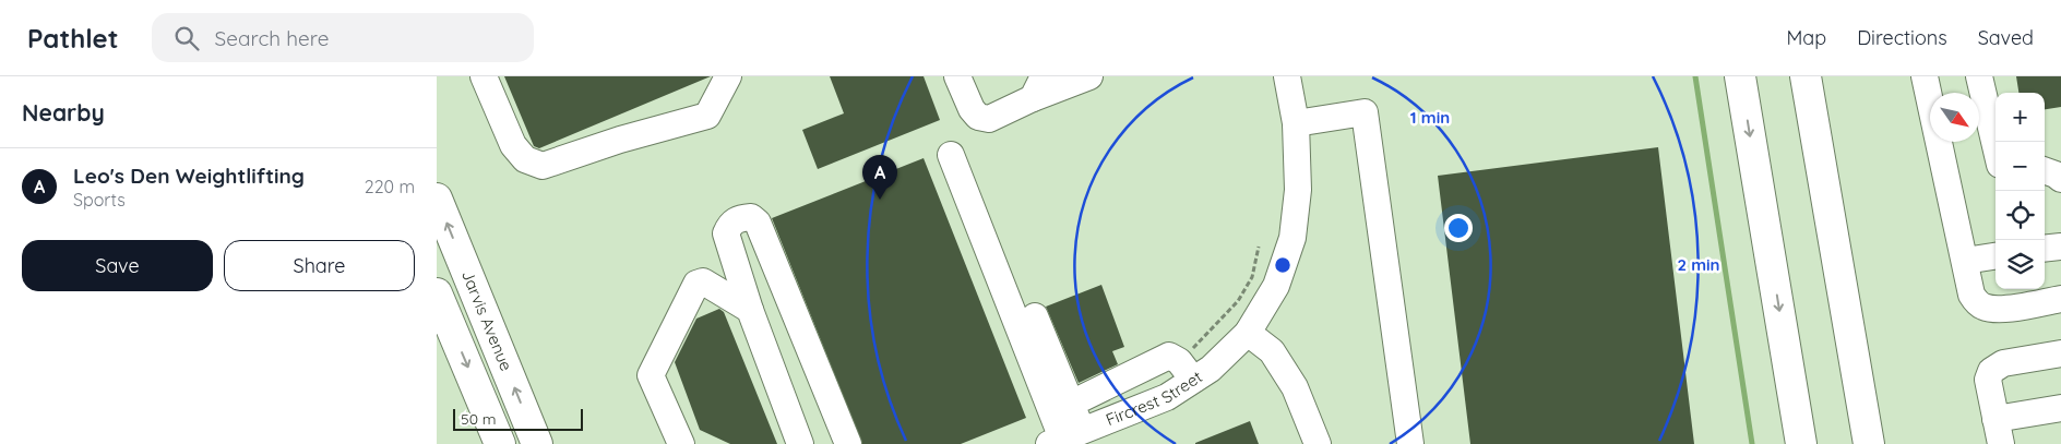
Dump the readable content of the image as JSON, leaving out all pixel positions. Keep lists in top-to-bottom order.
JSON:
{
  "streets": {
    "main road": ["Jarvis Avenue"],
    "street": ["Fircrest Street"]
  },
  "scale_bar": "50 m",
  "north": "bottom right",
  "page": {
    "header": "Pathlet",
    "search": "Search here",
    "nav": ["Map", "Directions", "Saved"],
    "heading": "Nearby",
    "map_buttons": ["+", "−"],
    "list": [
      {
        "mark": "A",
        "name": "Leo's Den Weightlifting",
        "note": "Sports",
        "value": "220 m"
      }
    ],
    "pins": "A",
    "buttons": ["Save", "Share"],
    "scale": "50 m"
  },
  "rings": ["1 min", "2 min"]
}
